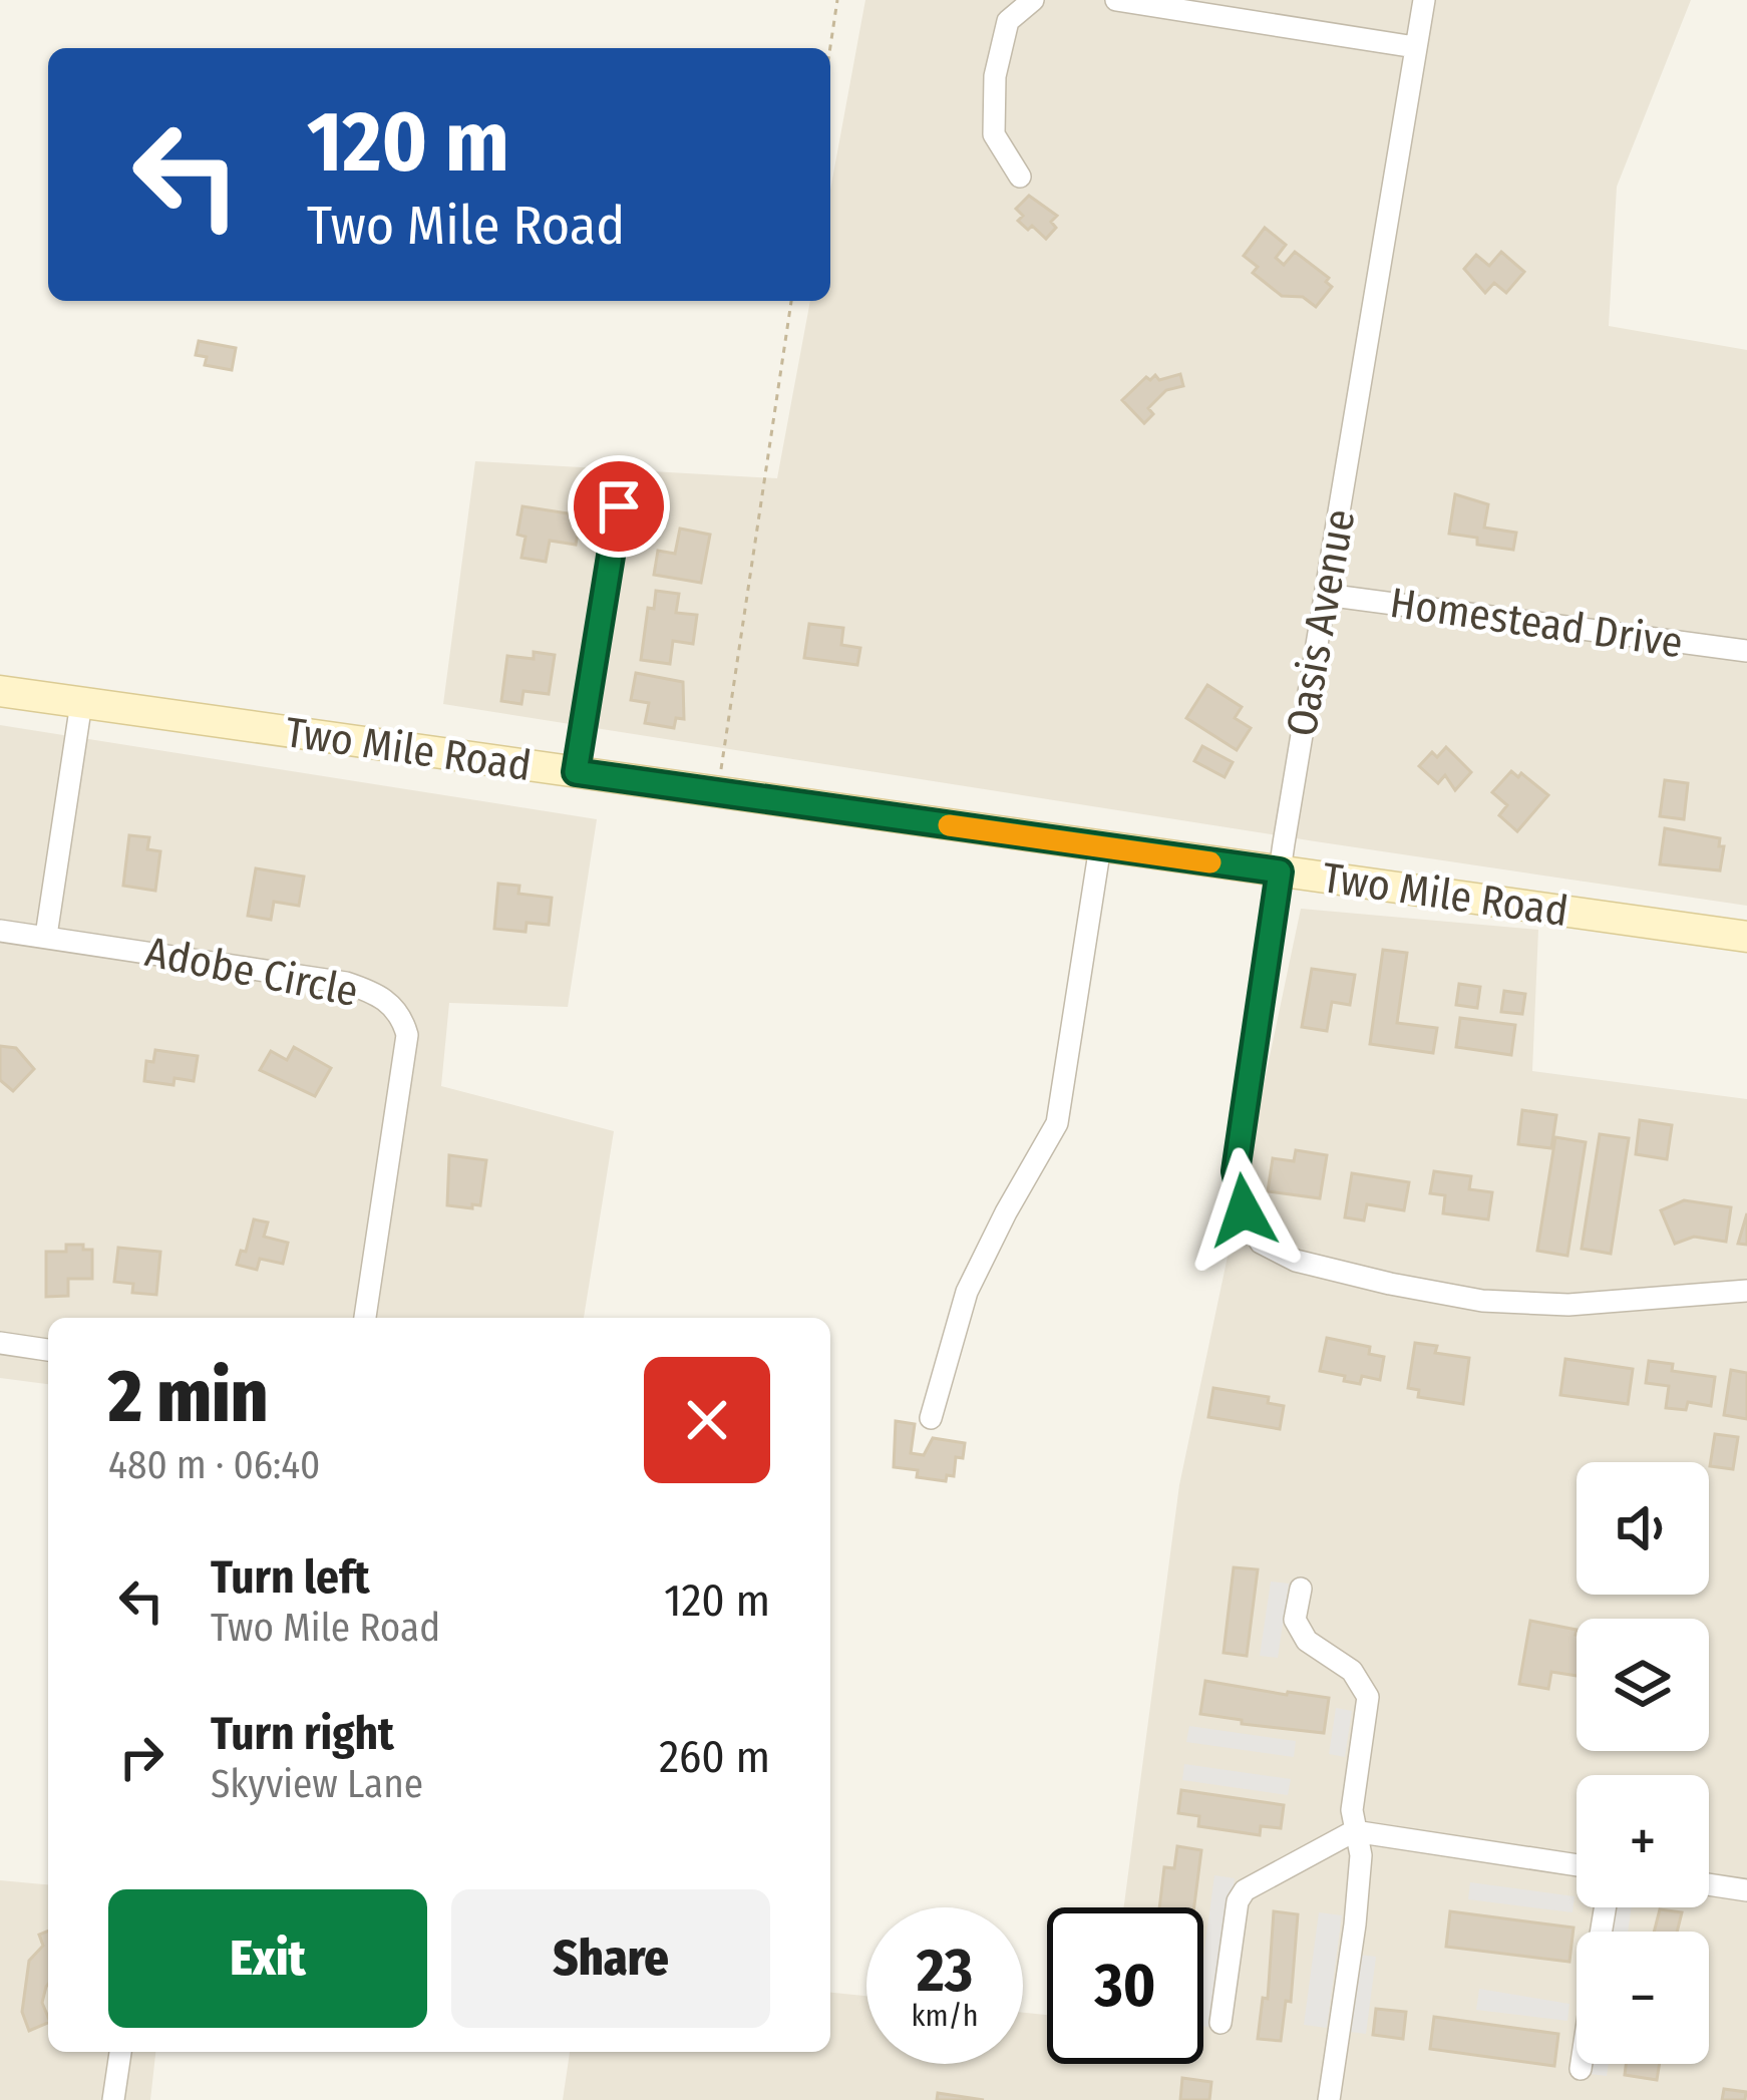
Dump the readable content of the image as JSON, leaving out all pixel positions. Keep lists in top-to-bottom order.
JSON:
{
  "streets": {
    "main road": ["Two Mile Road"],
    "street": ["Oasis Avenue", "Homestead Drive", "Adobe Circle"]
  },
  "crossings": [
    ["Oasis Avenue", "Homestead Drive"],
    ["Oasis Avenue", "Two Mile Road"]
  ],
  "page": {
    "turn": ["120 m", "Two Mile Road"],
    "heading": ["2 min", "480 m · 06:40"],
    "map_buttons": ["+", "−"],
    "list": [
      {
        "name": "Turn left",
        "note": "Two Mile Road",
        "value": "120 m"
      },
      {
        "name": "Turn right",
        "note": "Skyview Lane",
        "value": "260 m"
      }
    ],
    "buttons": ["Exit", "Share"],
    "speed": "23 km/h",
    "limit": "30"
  }
}
